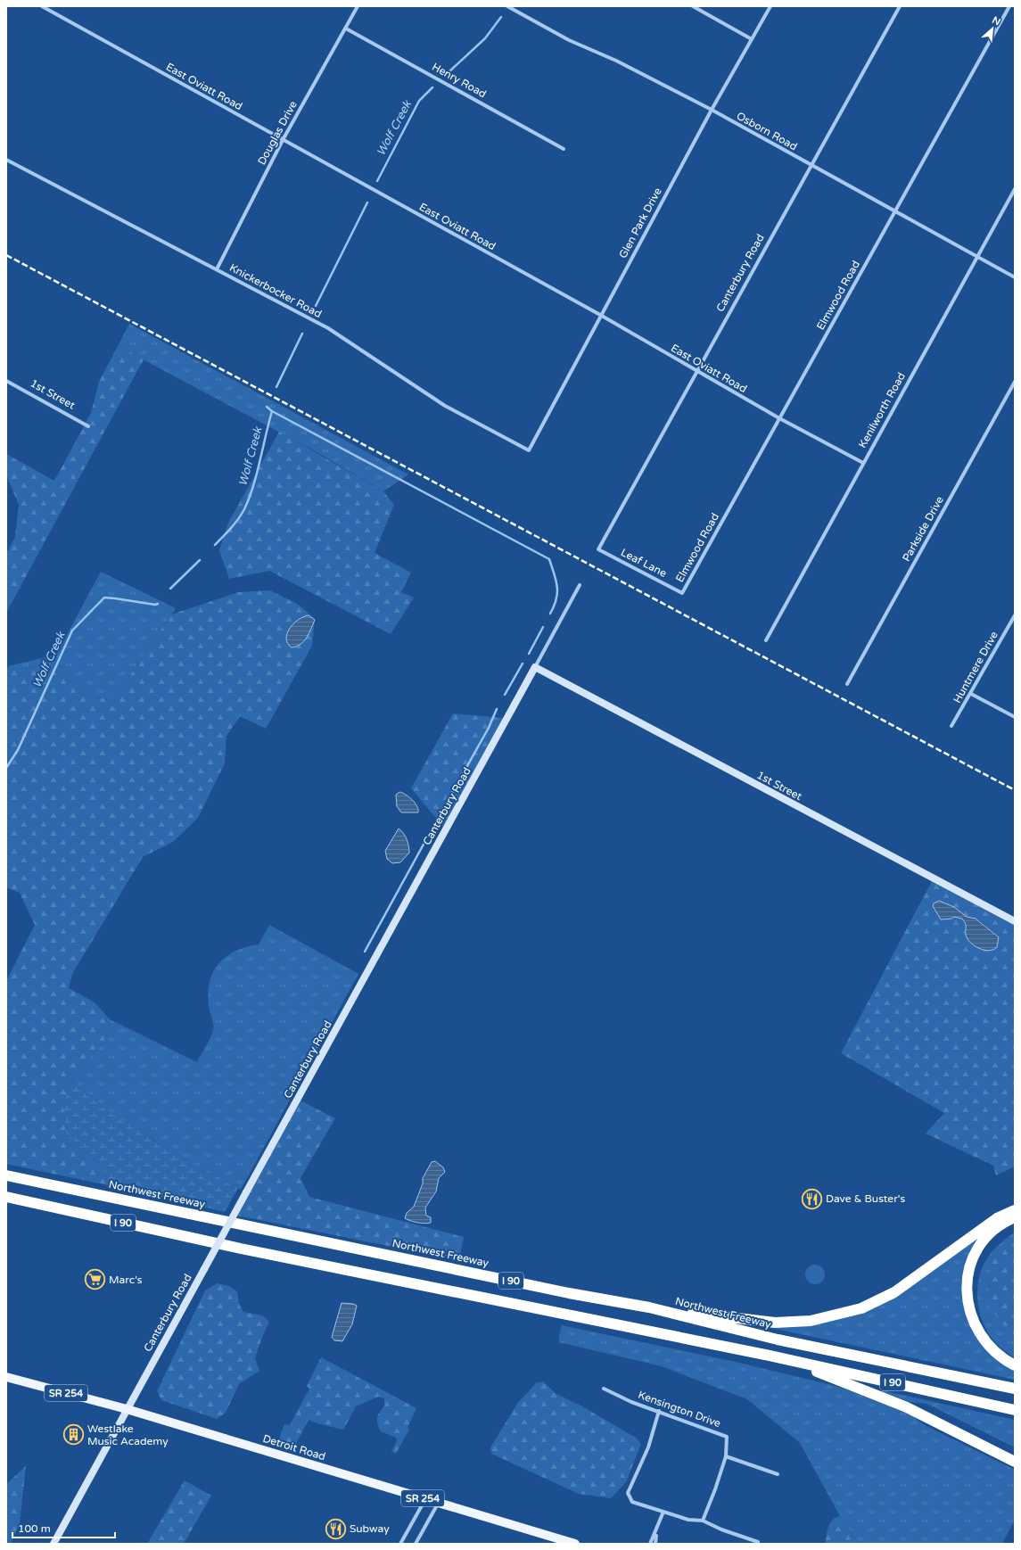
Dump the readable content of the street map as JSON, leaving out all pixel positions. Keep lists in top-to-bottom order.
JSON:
{
  "streets": {
    "highway": ["Northwest Freeway", "I 90"],
    "main road": ["SR 254", "Detroit Road"],
    "street": [
      "Henry Road",
      "East Oviatt Road",
      "Osborn Road",
      "Douglas Drive",
      "Glen Park Drive",
      "Canterbury Road",
      "Knickerbocker Road",
      "Elmwood Road",
      "1st Street",
      "Kenilworth Road",
      "Parkside Drive",
      "Leaf Lane",
      "Huntmere Drive",
      "Kensington Drive"
    ]
  },
  "crossings": [
    ["Henry Road", "Douglas Drive"],
    ["East Oviatt Road", "Douglas Drive"],
    ["East Oviatt Road", "Glen Park Drive"],
    ["East Oviatt Road", "Canterbury Road"],
    ["East Oviatt Road", "Elmwood Road"],
    ["East Oviatt Road", "Kenilworth Road"],
    ["Osborn Road", "Glen Park Drive"],
    ["Osborn Road", "Canterbury Road"],
    ["Osborn Road", "Elmwood Road"],
    ["Osborn Road", "Kenilworth Road"],
    ["Douglas Drive", "Knickerbocker Road"],
    ["Glen Park Drive", "Knickerbocker Road"],
    ["Canterbury Road", "1st Street"],
    ["Canterbury Road", "Leaf Lane"],
    ["Canterbury Road", "Detroit Road"],
    ["Elmwood Road", "Leaf Lane"]
  ],
  "water": ["Wolf Creek"],
  "places": {
    "restaurant": ["Dave & Buster's", "Subway"],
    "supermarket": ["Marc's"],
    "building": ["Westlake Music Academy"]
  },
  "scale_bar": "100 m",
  "north": "top right"
}
